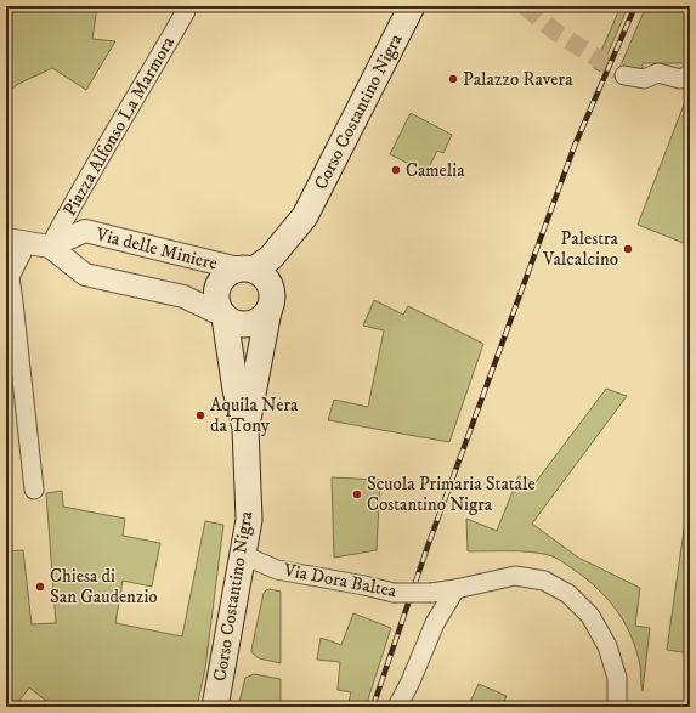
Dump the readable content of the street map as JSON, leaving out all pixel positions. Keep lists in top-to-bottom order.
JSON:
{
  "streets": {
    "main road": ["Corso Costantino Nigra"],
    "street": ["Piazza Alfonso La Marmora", "Via delle Miniere", "Via Dora Baltea"]
  },
  "crossings": [
    ["Corso Costantino Nigra", "Via delle Miniere"],
    ["Corso Costantino Nigra", "Via Dora Baltea"],
    ["Piazza Alfonso La Marmora", "Via delle Miniere"]
  ],
  "places": [
    "Palazzo Ravera",
    "Camelia",
    "Palestra Valcalcino",
    "Aquila Nera da Tony",
    "Scuola Primaria Statale Costantino Nigra",
    "Chiesa di San Gaudenzio"
  ]
}
